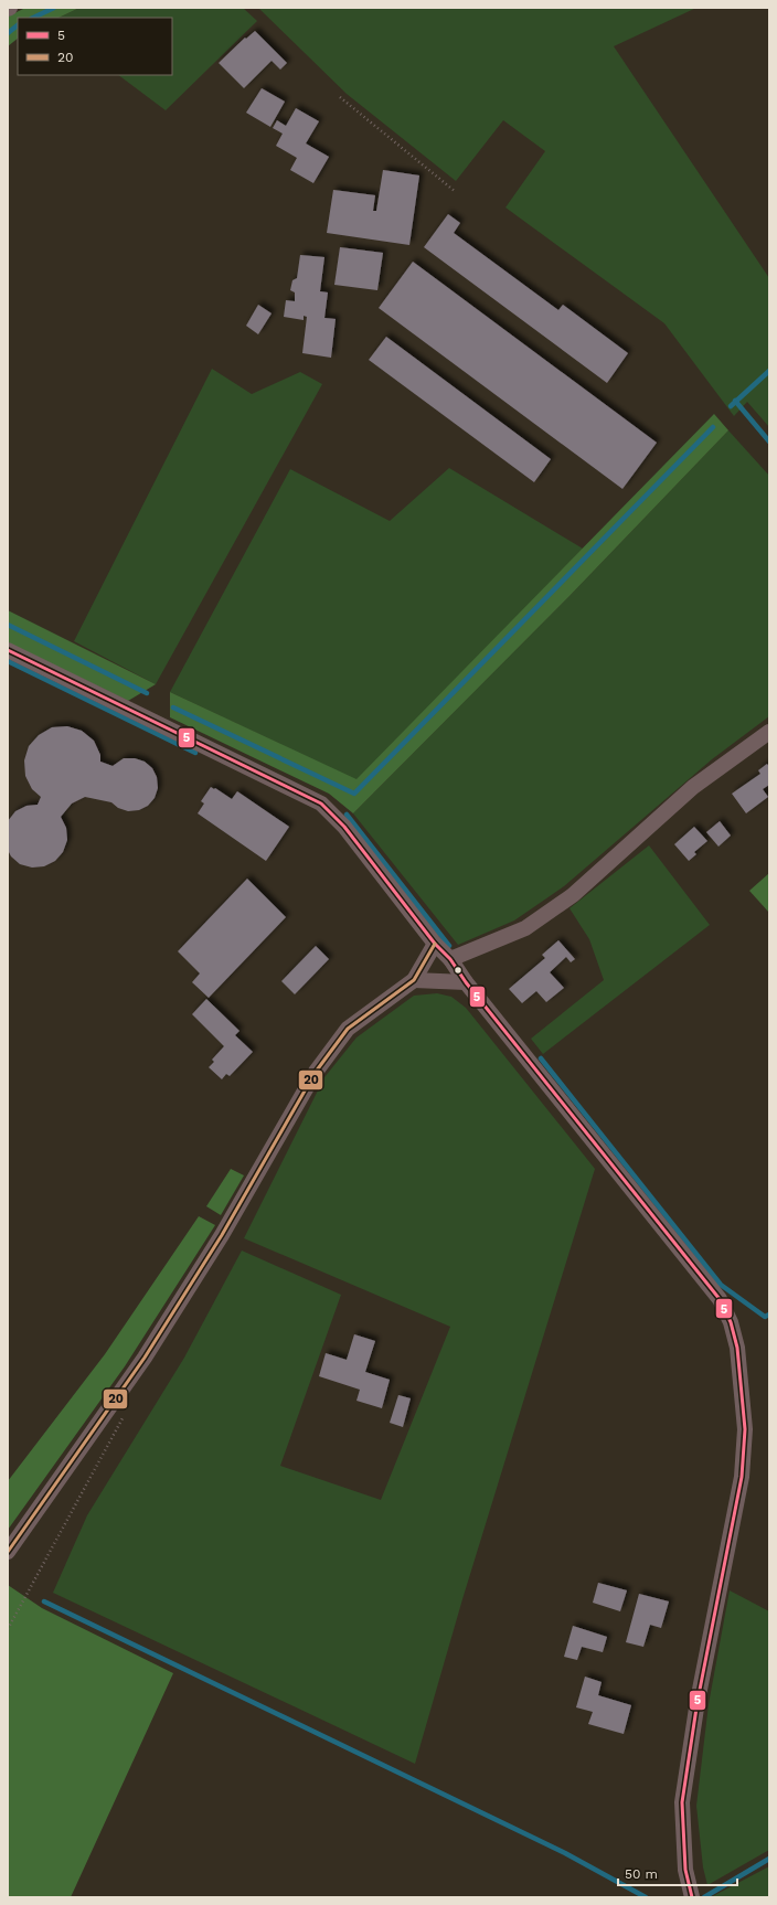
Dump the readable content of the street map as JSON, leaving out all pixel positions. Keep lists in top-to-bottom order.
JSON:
{
  "lines": ["transit line 5", "transit line 20"],
  "legend": ["5", "20"],
  "scale_bar": "50 m"
}
